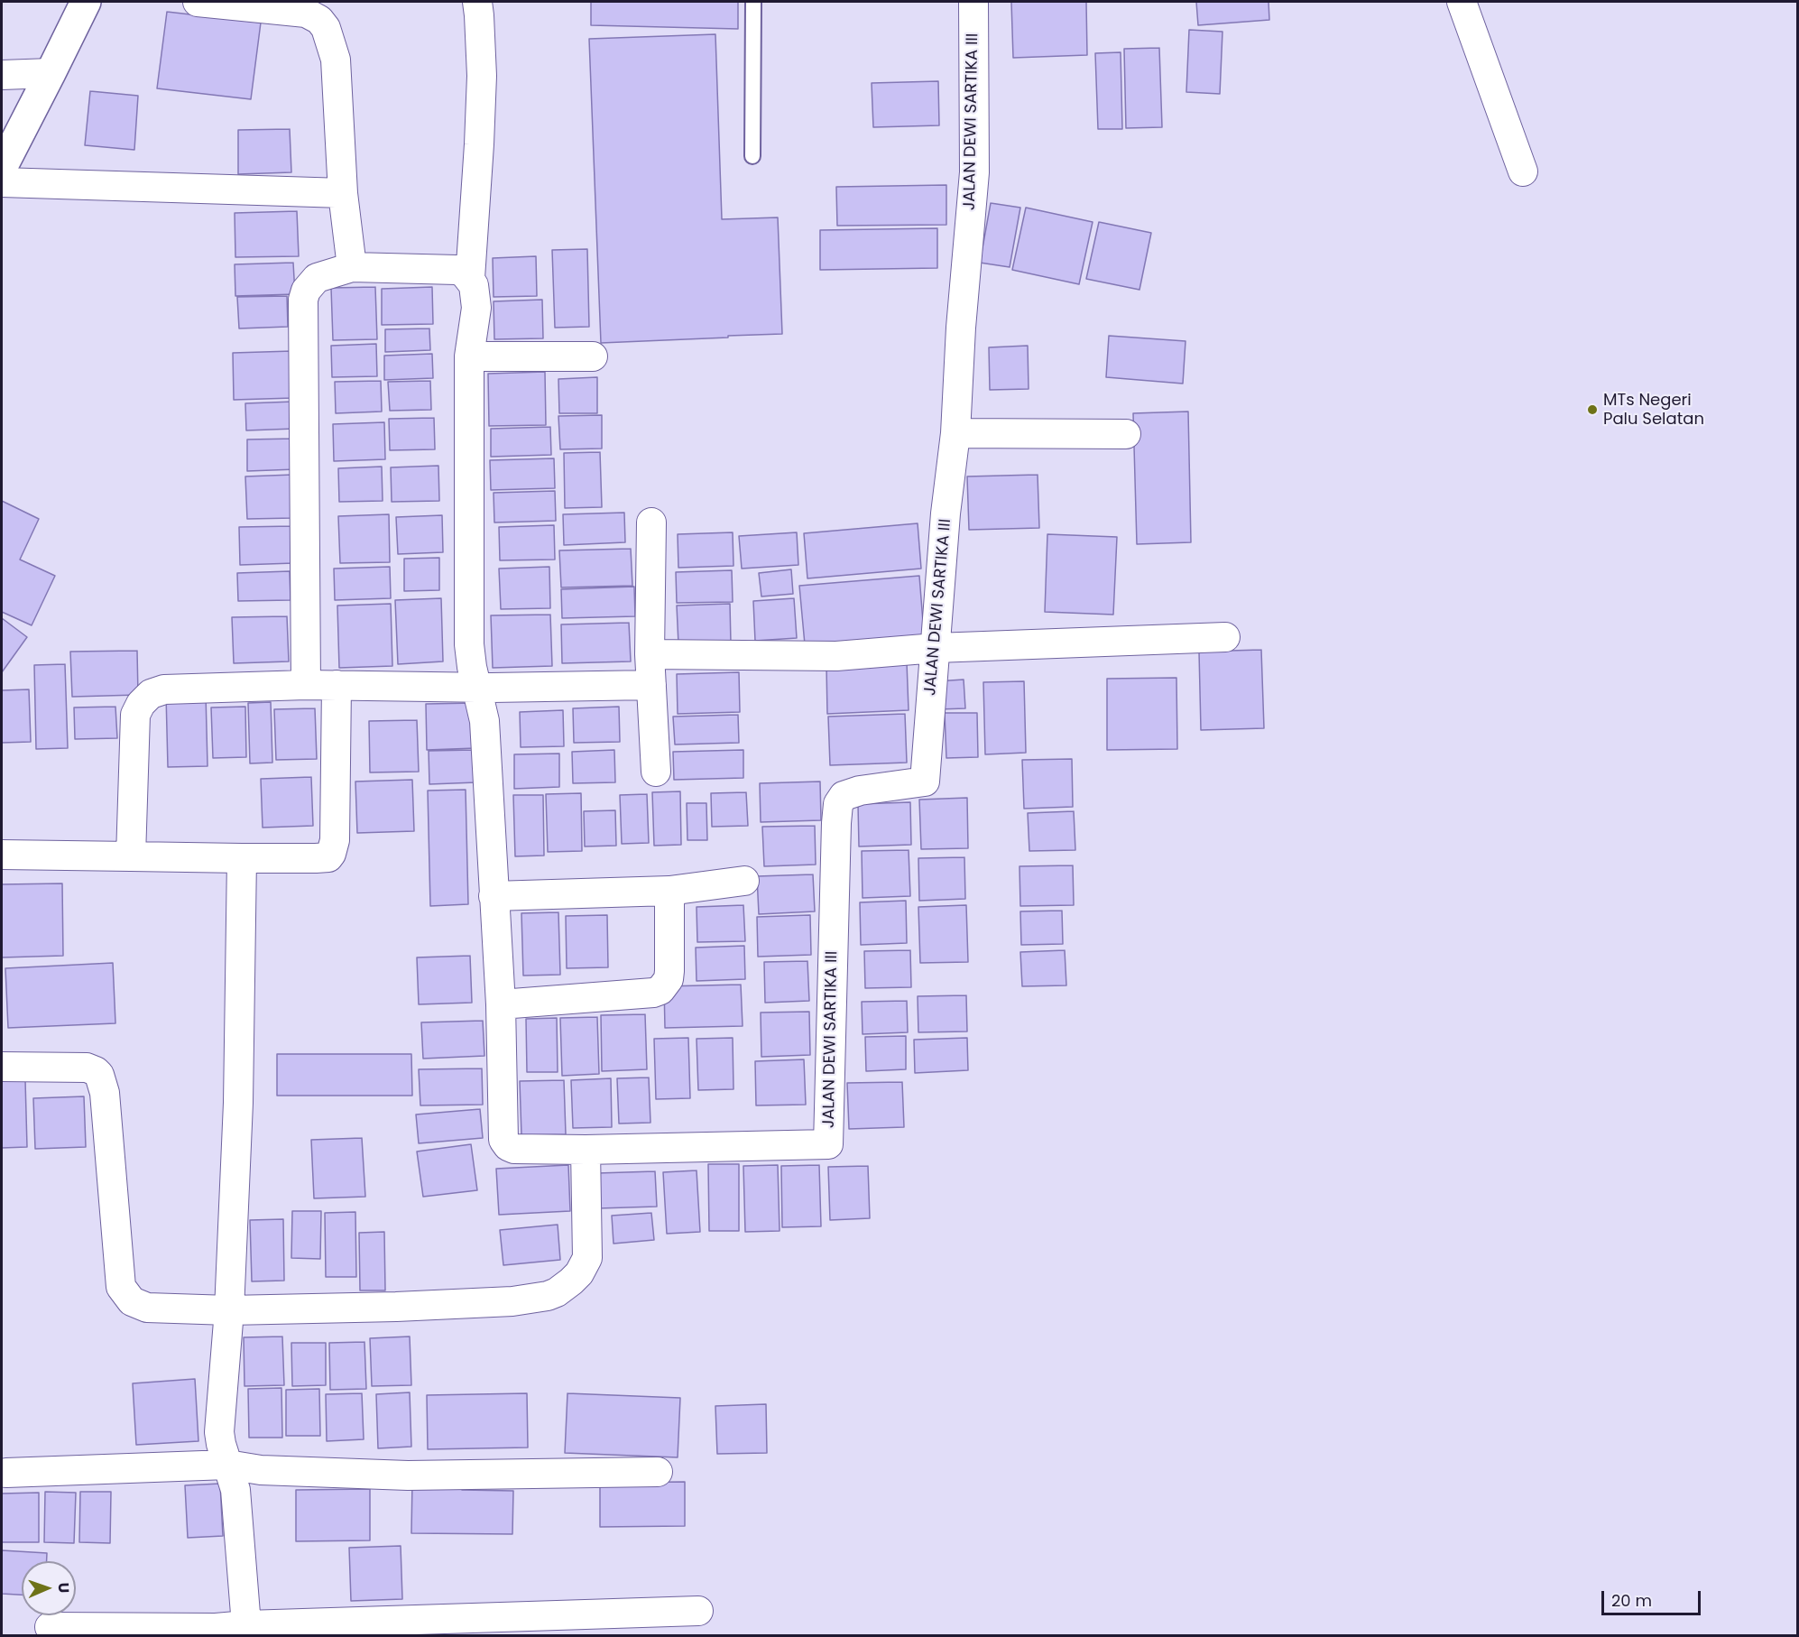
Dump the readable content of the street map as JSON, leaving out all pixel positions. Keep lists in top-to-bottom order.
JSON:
{
  "streets": {
    "street": ["JALAN DEWI SARTIKA III"]
  },
  "places": ["MTs Negeri Palu Selatan"],
  "scale_bar": "20 m",
  "north": "right"
}
